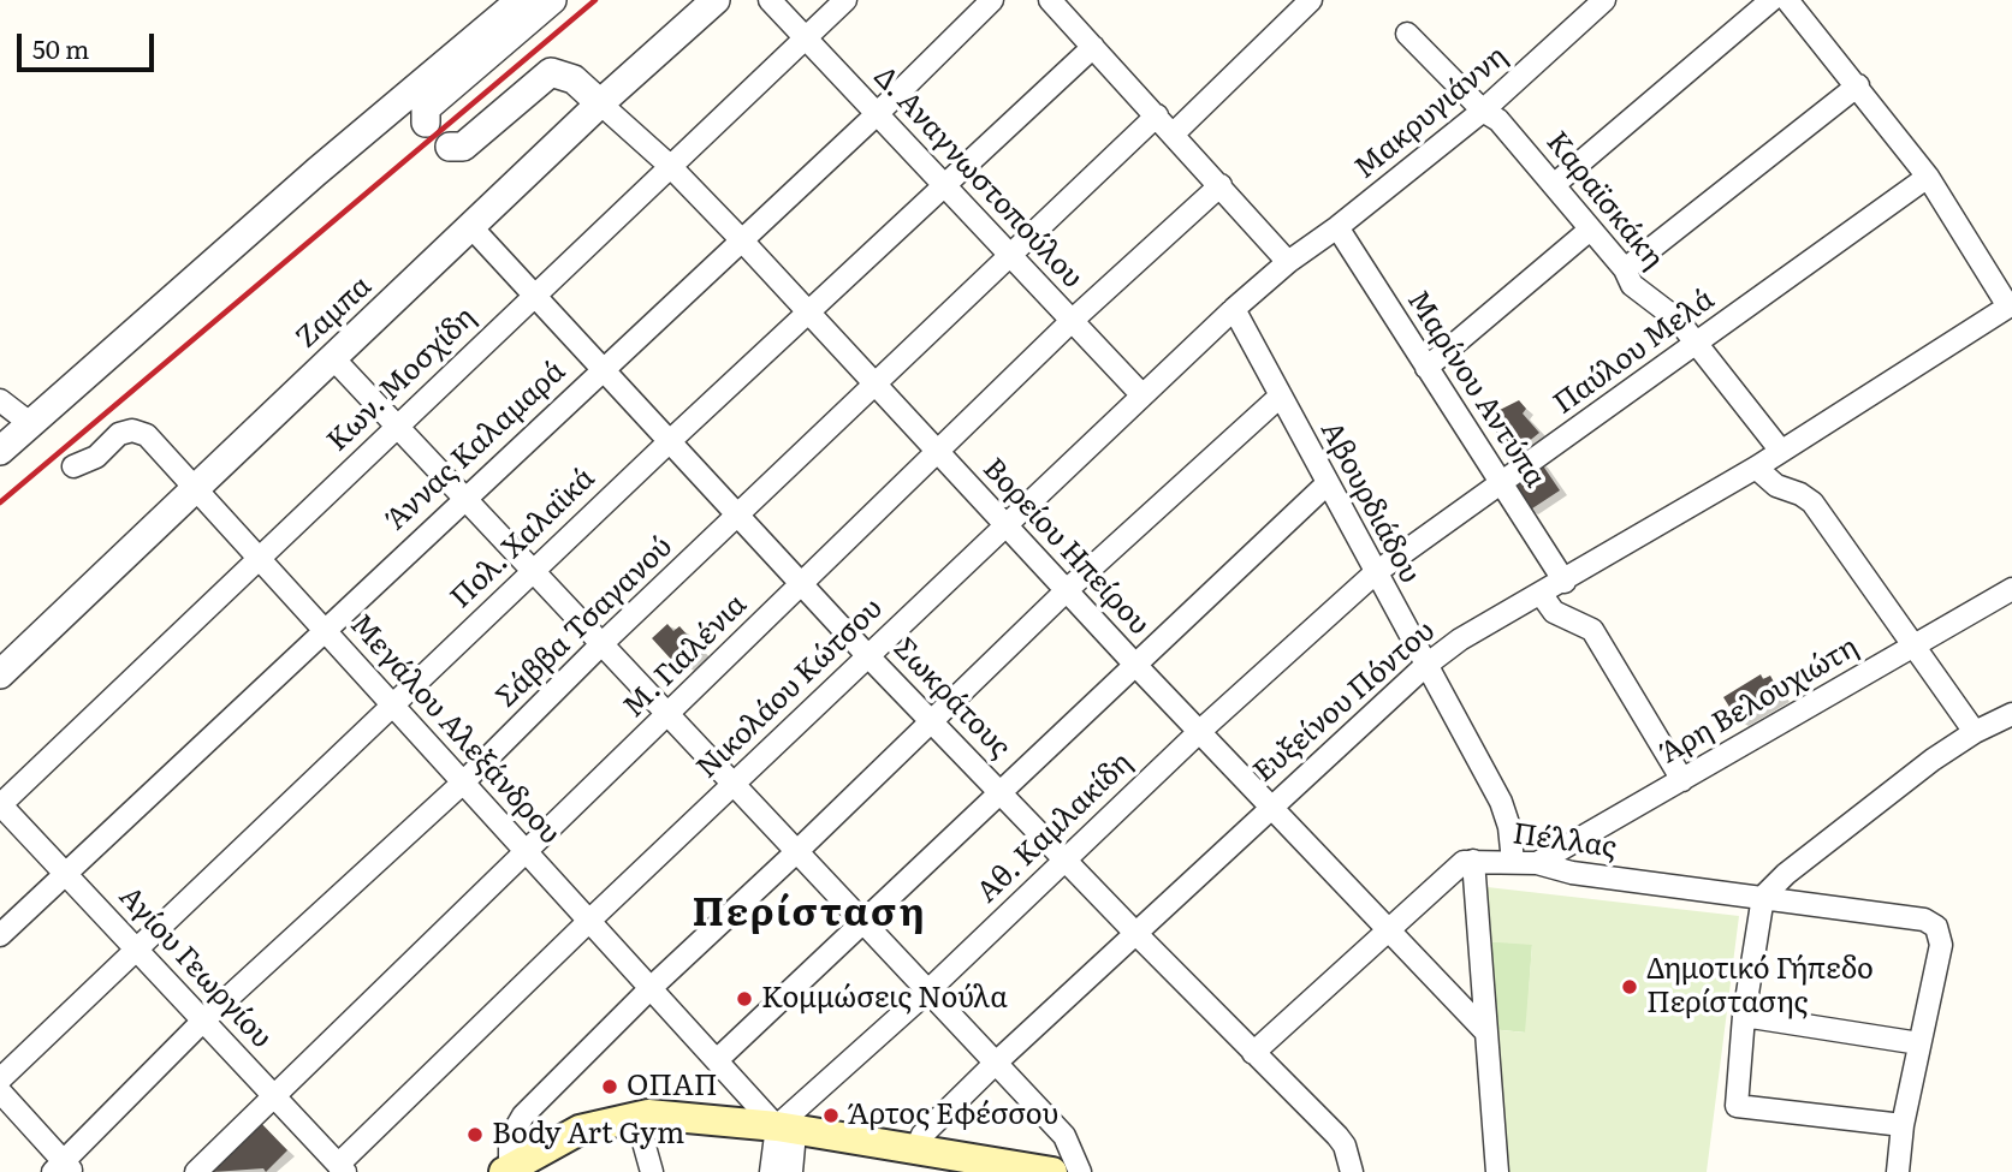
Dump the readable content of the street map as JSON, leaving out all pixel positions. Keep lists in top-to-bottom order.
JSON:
{
  "streets": {
    "street": [
      "Μακρυγιάννη",
      "Δ. Αναγνωστοπούλου",
      "Καραϊσκάκη",
      "Ζαμπα",
      "Παύλου Μελά",
      "Κων. Μοσχίδη",
      "Μαρίνου Αντύπα",
      "Άννας Καλαμαρά",
      "Αβουρδιάδου",
      "Πολ. Χαλαϊκά",
      "Βορείου Ηπείρου",
      "Σάββα Τσαγανού",
      "Μ. Γιαλένια",
      "Νικολάου Κώτσου",
      "Σωκράτους",
      "Άρη Βελουχιώτη",
      "Ευξείνου Πόντου",
      "Μεγάλου Αλεξάνδρου",
      "Αθ. Καμλακίδη",
      "Πέλλας",
      "Αγίου Γεωργίου"
    ]
  },
  "crossings": [
    ["Μακρυγιάννη", "Καραϊσκάκη"],
    ["Μακρυγιάννη", "Μαρίνου Αντύπα"],
    ["Μακρυγιάννη", "Νικολάου Κώτσου"],
    ["Δ. Αναγνωστοπούλου", "Κων. Μοσχίδη"],
    ["Δ. Αναγνωστοπούλου", "Άννας Καλαμαρά"],
    ["Δ. Αναγνωστοπούλου", "Πολ. Χαλαϊκά"],
    ["Δ. Αναγνωστοπούλου", "Σάββα Τσαγανού"],
    ["Δ. Αναγνωστοπούλου", "Μ. Γιαλένια"],
    ["Δ. Αναγνωστοπούλου", "Νικολάου Κώτσου"],
    ["Καραϊσκάκη", "Παύλου Μελά"],
    ["Καραϊσκάκη", "Ευξείνου Πόντου"],
    ["Ζαμπα", "Βορείου Ηπείρου"],
    ["Ζαμπα", "Σωκράτους"],
    ["Ζαμπα", "Μεγάλου Αλεξάνδρου"],
    ["Παύλου Μελά", "Μαρίνου Αντύπα"],
    ["Παύλου Μελά", "Αβουρδιάδου"],
    ["Παύλου Μελά", "Ευξείνου Πόντου"],
    ["Παύλου Μελά", "Αθ. Καμλακίδη"],
    ["Κων. Μοσχίδη", "Βορείου Ηπείρου"],
    ["Κων. Μοσχίδη", "Σωκράτους"],
    ["Κων. Μοσχίδη", "Μεγάλου Αλεξάνδρου"],
    ["Κων. Μοσχίδη", "Αγίου Γεωργίου"],
    ["Μαρίνου Αντύπα", "Ευξείνου Πόντου"],
    ["Άννας Καλαμαρά", "Βορείου Ηπείρου"],
    ["Άννας Καλαμαρά", "Σωκράτους"],
    ["Άννας Καλαμαρά", "Μεγάλου Αλεξάνδρου"],
    ["Άννας Καλαμαρά", "Αγίου Γεωργίου"],
    ["Αβουρδιάδου", "Νικολάου Κώτσου"],
    ["Αβουρδιάδου", "Ευξείνου Πόντου"],
    ["Αβουρδιάδου", "Αθ. Καμλακίδη"],
    ["Αβουρδιάδου", "Πέλλας"],
    ["Πολ. Χαλαϊκά", "Βορείου Ηπείρου"],
    ["Πολ. Χαλαϊκά", "Σωκράτους"],
    ["Πολ. Χαλαϊκά", "Μεγάλου Αλεξάνδρου"],
    ["Πολ. Χαλαϊκά", "Αγίου Γεωργίου"],
    ["Βορείου Ηπείρου", "Σάββα Τσαγανού"],
    ["Βορείου Ηπείρου", "Μ. Γιαλένια"],
    ["Βορείου Ηπείρου", "Νικολάου Κώτσου"],
    ["Βορείου Ηπείρου", "Ευξείνου Πόντου"],
    ["Βορείου Ηπείρου", "Αθ. Καμλακίδη"],
    ["Βορείου Ηπείρου", "Πέλλας"],
    ["Σάββα Τσαγανού", "Σωκράτους"],
    ["Σάββα Τσαγανού", "Μεγάλου Αλεξάνδρου"],
    ["Σάββα Τσαγανού", "Αγίου Γεωργίου"],
    ["Μ. Γιαλένια", "Σωκράτους"],
    ["Μ. Γιαλένια", "Μεγάλου Αλεξάνδρου"],
    ["Μ. Γιαλένια", "Αγίου Γεωργίου"],
    ["Νικολάου Κώτσου", "Σωκράτους"],
    ["Νικολάου Κώτσου", "Μεγάλου Αλεξάνδρου"],
    ["Νικολάου Κώτσου", "Αγίου Γεωργίου"],
    ["Σωκράτους", "Ευξείνου Πόντου"],
    ["Σωκράτους", "Αθ. Καμλακίδη"],
    ["Σωκράτους", "Πέλλας"],
    ["Άρη Βελουχιώτη", "Πέλλας"],
    ["Μεγάλου Αλεξάνδρου", "Αθ. Καμλακίδη"]
  ],
  "districts": ["Περίσταση"],
  "places": [
    "Δημοτικό Γήπεδο Περίστασης",
    "Κομμώσεις Νούλα",
    "ΟΠΑΠ",
    "Άρτος Εφέσσου",
    "Body Art Gym"
  ],
  "scale_bar": "50 m"
}
